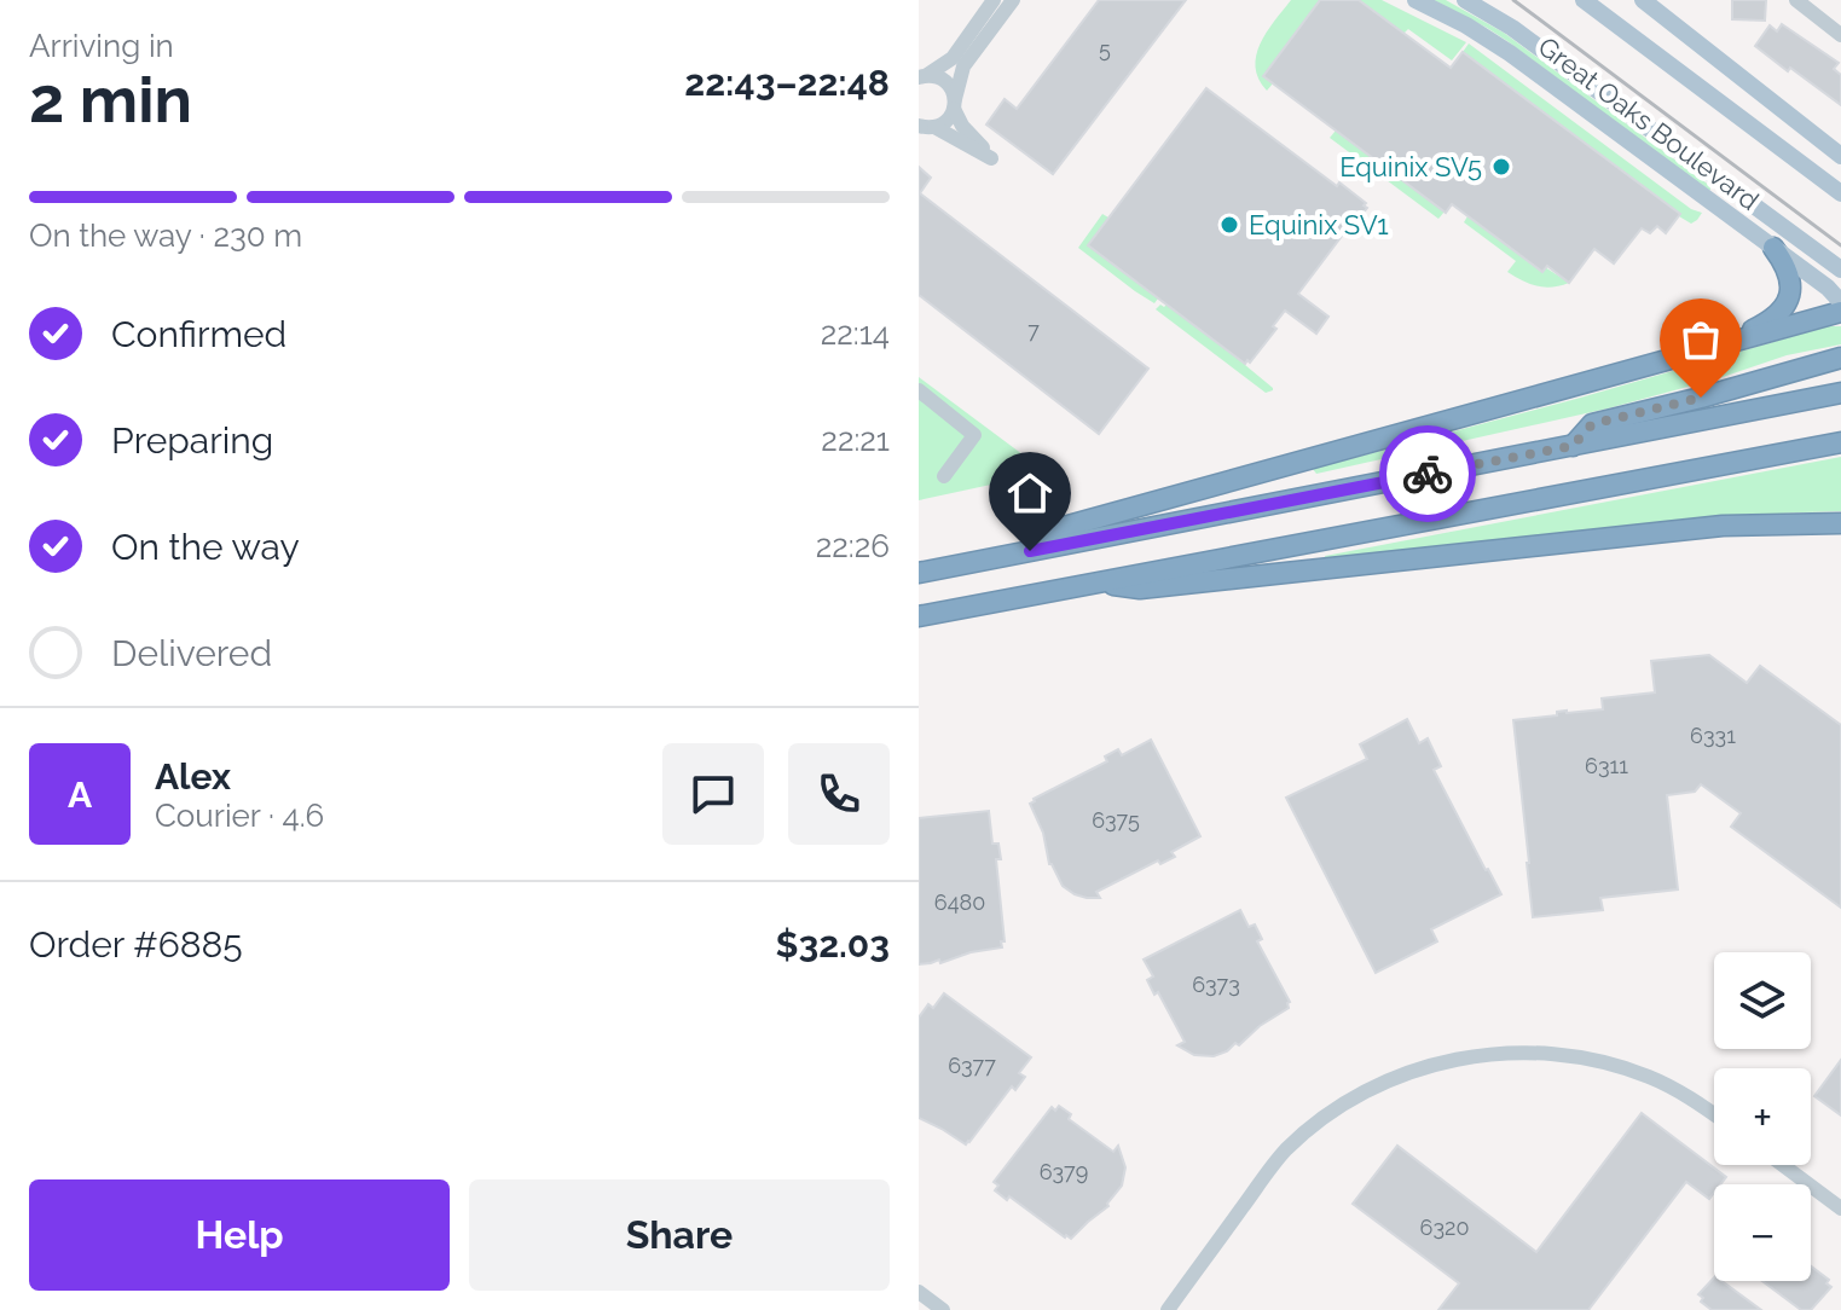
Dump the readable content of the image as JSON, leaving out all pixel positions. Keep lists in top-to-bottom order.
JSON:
{
  "streets": {
    "main road": ["Great Oaks Boulevard"]
  },
  "places": ["Equinix SV5", "Equinix SV1"],
  "house_numbers": [
    "5",
    "7",
    "6331",
    "6311",
    "6375",
    "6480",
    "6373",
    "6377",
    "6379",
    "6320"
  ],
  "page": {
    "heading": ["2 min", "Arriving in", "22:43–22:48"],
    "panel": [
      "Alex",
      "Courier · 4.6",
      "Order #6885",
      "$32.03"
    ],
    "bar": "On the way · 230 m",
    "list": [
      ["Confirmed", "22:14"],
      ["Preparing", "22:21"],
      ["On the way", "22:26"],
      "Delivered"
    ],
    "round": "A",
    "map_buttons": ["+", "−"],
    "buttons": ["Help", "Share"]
  }
}
